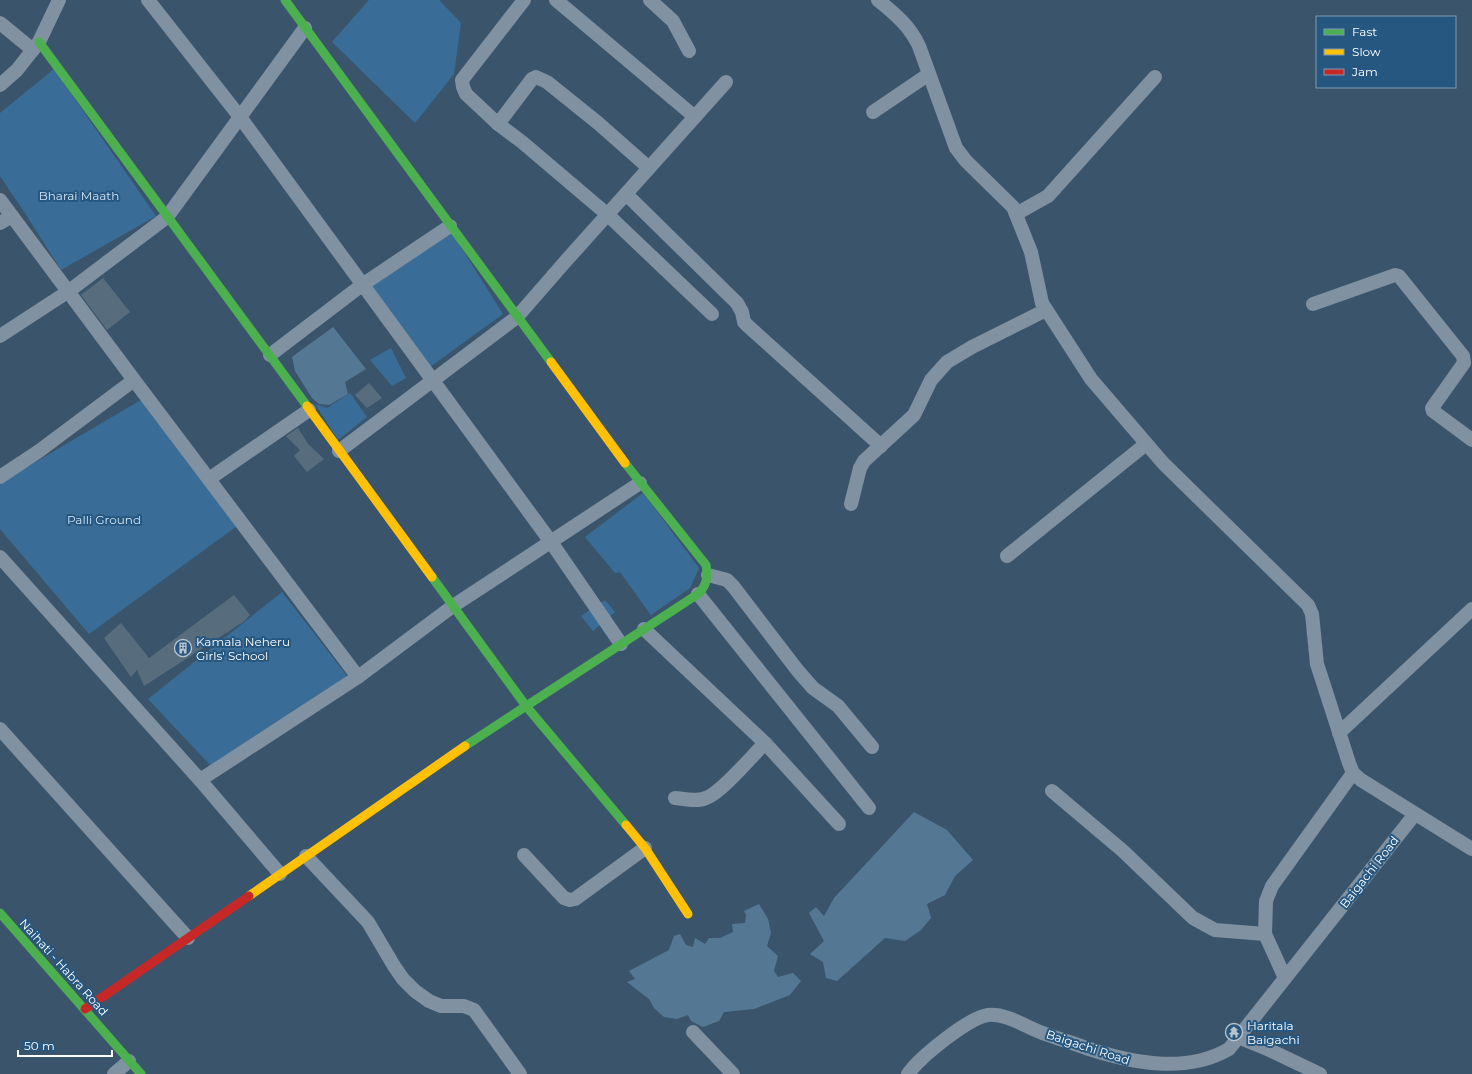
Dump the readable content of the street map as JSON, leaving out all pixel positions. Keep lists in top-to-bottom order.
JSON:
{
  "streets": {
    "street": ["Baigachi Road", "Naihati - Habra Road"]
  },
  "parks": ["Bharai Maath", "Palli Ground"],
  "places": {
    "building": ["Kamala Neheru Girls' School"],
    "temple": ["Haritala Baigachi"]
  },
  "legend": ["Fast", "Slow", "Jam"],
  "scale_bar": "50 m"
}
